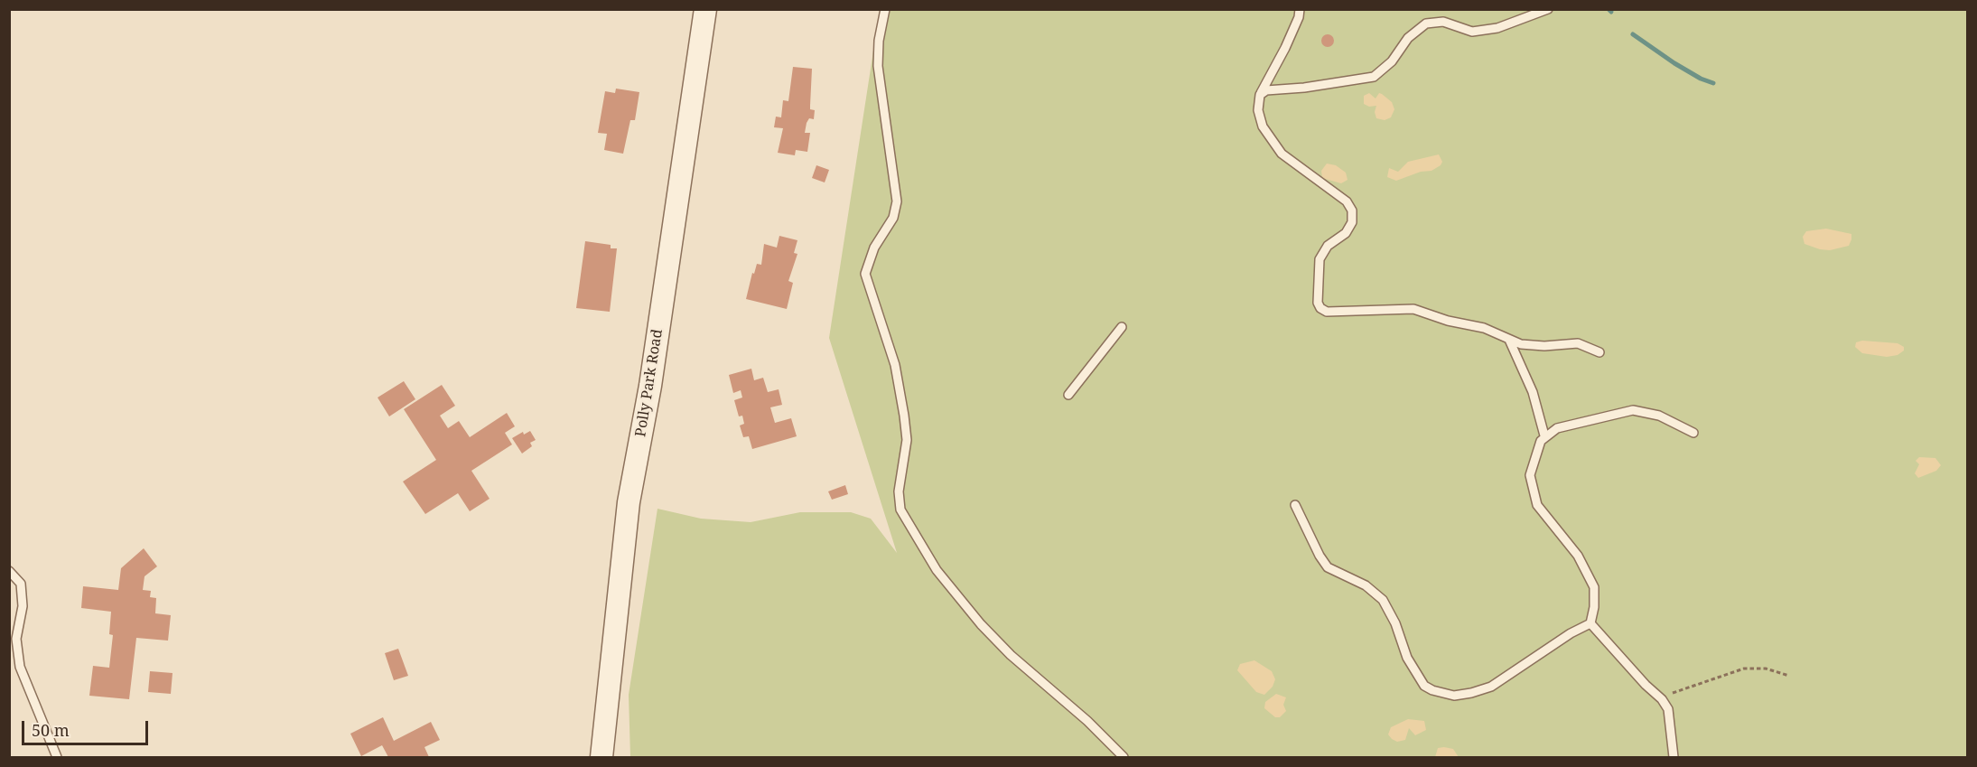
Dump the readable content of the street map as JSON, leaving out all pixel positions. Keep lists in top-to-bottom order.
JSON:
{
  "streets": {
    "street": ["Polly Park Road"]
  },
  "scale_bar": "50 m"
}
